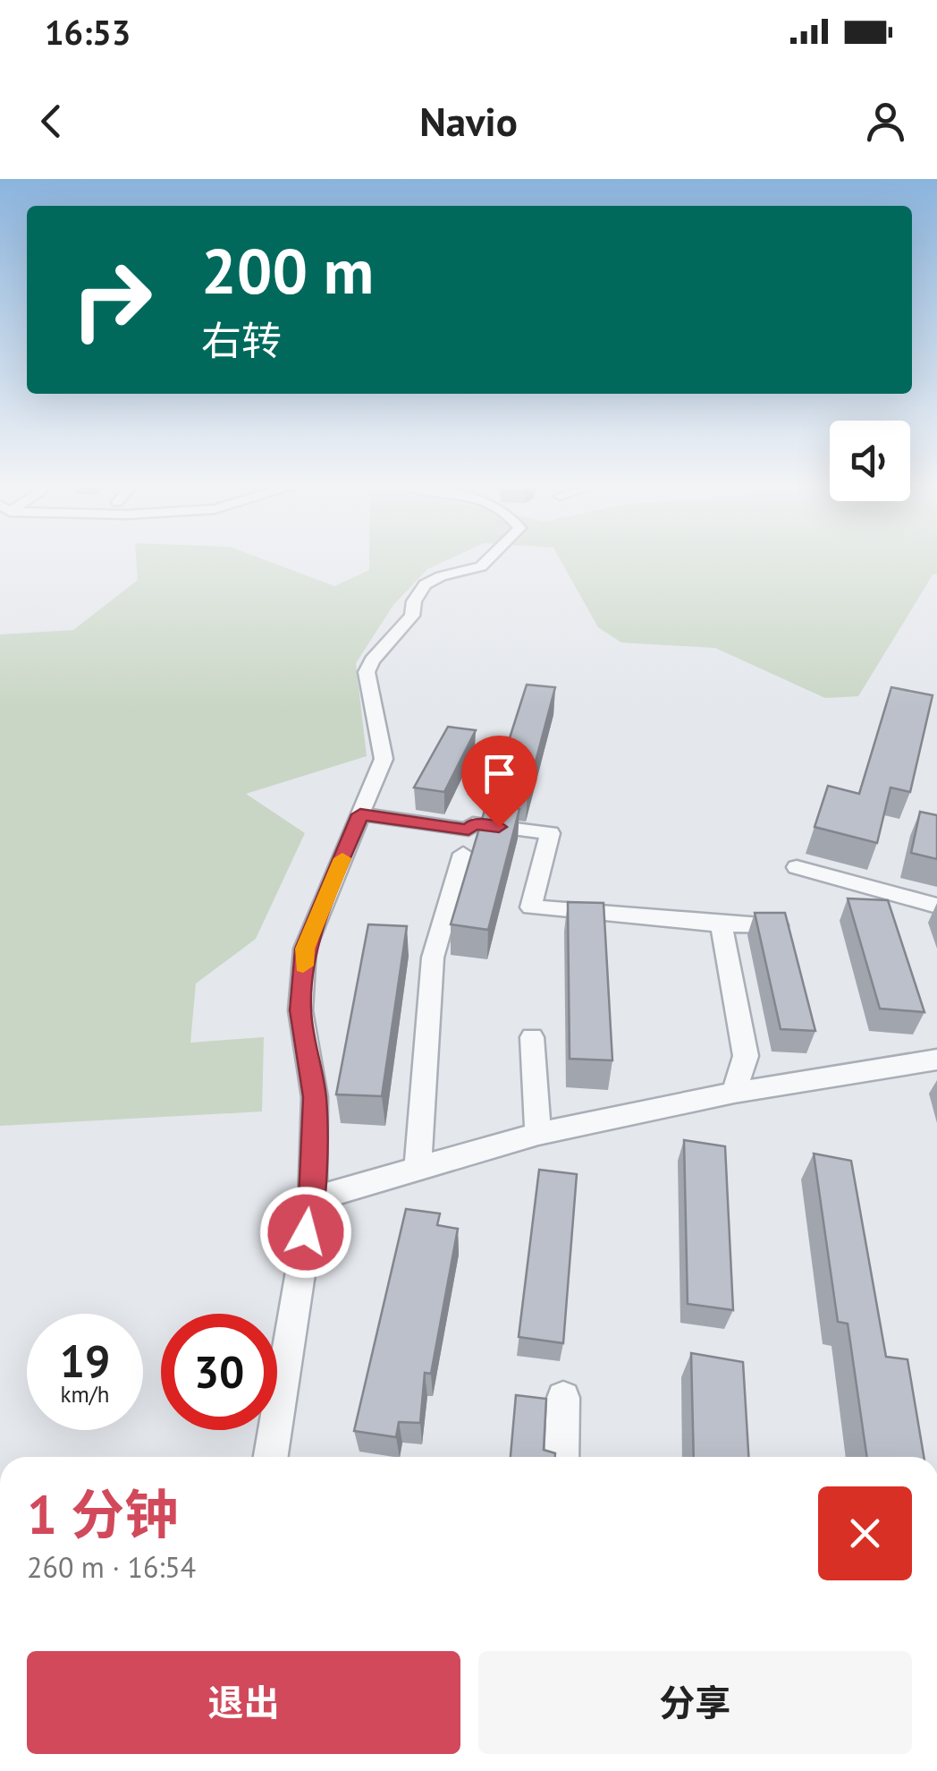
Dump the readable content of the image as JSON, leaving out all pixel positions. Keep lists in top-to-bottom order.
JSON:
{
  "page": {
    "status": "16:53",
    "header": "Navio",
    "turn": ["200 m", "右转"],
    "speed": "19 km/h",
    "limit": "30",
    "heading": ["1 分钟", "260 m · 16:54"],
    "buttons": ["退出", "分享"]
  }
}
